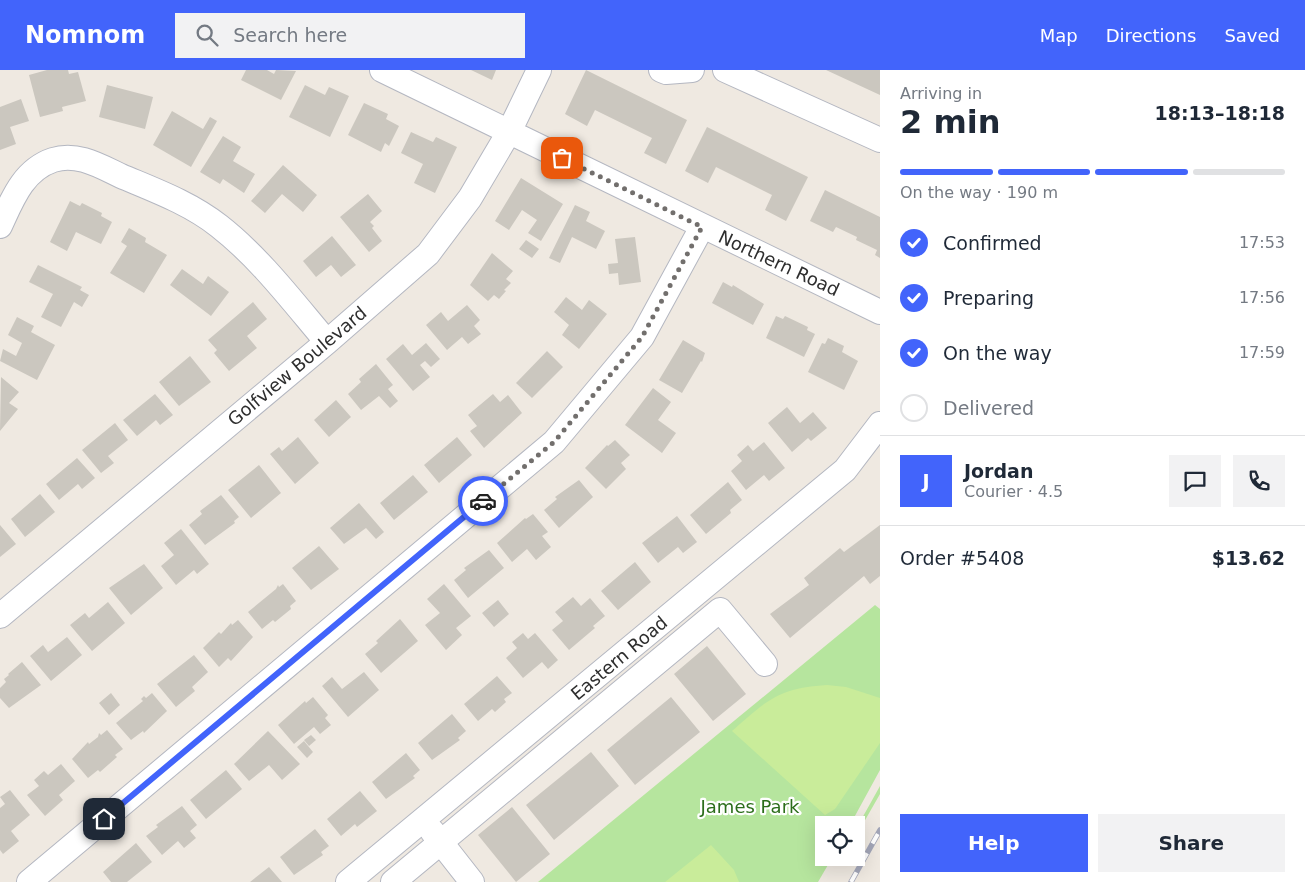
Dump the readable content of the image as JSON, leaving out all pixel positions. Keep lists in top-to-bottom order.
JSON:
{
  "streets": {
    "street": ["Northern Road", "Golfview Boulevard", "Eastern Road"]
  },
  "crossings": [
    ["Northern Road", "Golfview Boulevard"]
  ],
  "parks": ["James Park"],
  "page": {
    "header": "Nomnom",
    "search": "Search here",
    "nav": ["Map", "Directions", "Saved"],
    "heading": ["2 min", "Arriving in", "18:13–18:18"],
    "panel": [
      "Jordan",
      "Courier · 4.5",
      "Order #5408",
      "$13.62"
    ],
    "bar": "On the way · 190 m",
    "list": [
      ["Confirmed", "17:53"],
      ["Preparing", "17:56"],
      ["On the way", "17:59"],
      "Delivered"
    ],
    "round": "J",
    "buttons": ["Help", "Share"]
  }
}
